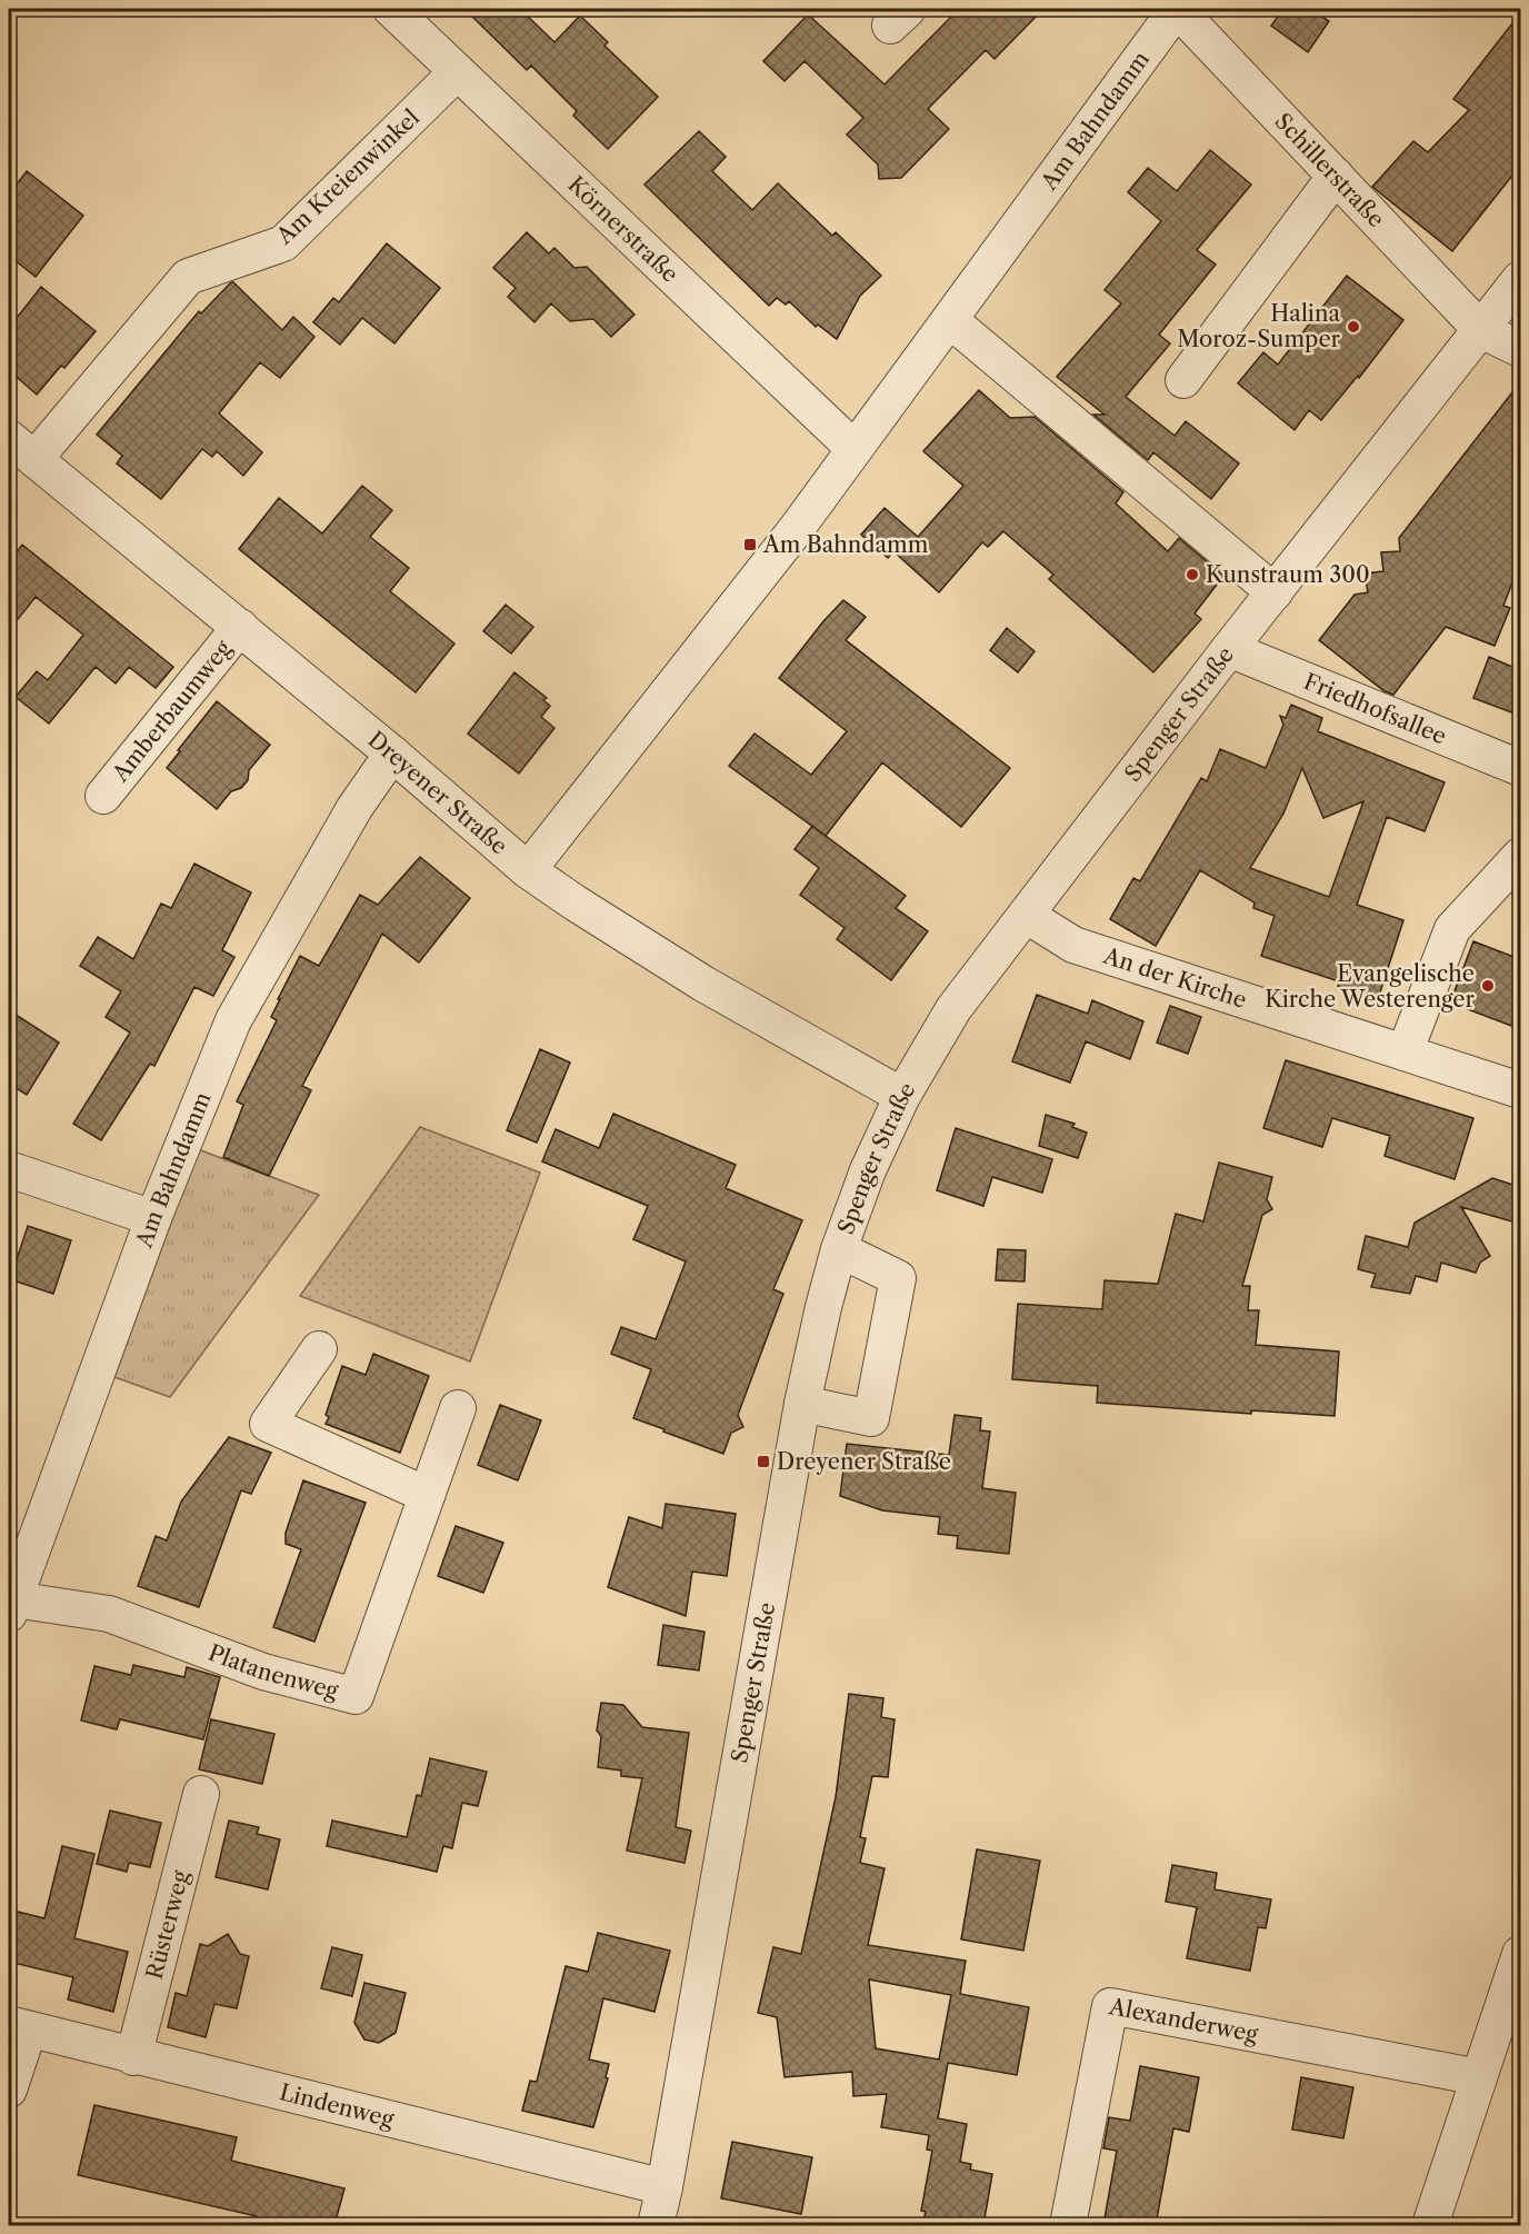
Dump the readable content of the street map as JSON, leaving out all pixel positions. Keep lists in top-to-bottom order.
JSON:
{
  "streets": {
    "street": [
      "Am Bahndamm",
      "Schillerstraße",
      "Am Kreienwinkel",
      "Körnerstraße",
      "Friedhofsallee",
      "Amberbaumweg",
      "Spenger Straße",
      "Dreyener Straße",
      "An der Kirche",
      "Platanenweg",
      "Rüsterweg",
      "Alexanderweg",
      "Lindenweg"
    ]
  },
  "crossings": [
    ["Am Bahndamm", "Schillerstraße"],
    ["Am Bahndamm", "Körnerstraße"],
    ["Am Bahndamm", "Dreyener Straße"],
    ["Am Bahndamm", "Platanenweg"],
    ["Schillerstraße", "Spenger Straße"],
    ["Am Kreienwinkel", "Körnerstraße"],
    ["Am Kreienwinkel", "Dreyener Straße"],
    ["Friedhofsallee", "Spenger Straße"],
    ["Amberbaumweg", "Dreyener Straße"],
    ["Spenger Straße", "Dreyener Straße"],
    ["Spenger Straße", "An der Kirche"],
    ["Spenger Straße", "Lindenweg"],
    ["Rüsterweg", "Lindenweg"]
  ],
  "places": {
    "other": ["Halina Moroz-Sumper", "Kunstraum 300", "Evangelische Kirche Westerenger"],
    "transit": ["Am Bahndamm", "Dreyener Straße"]
  }
}
